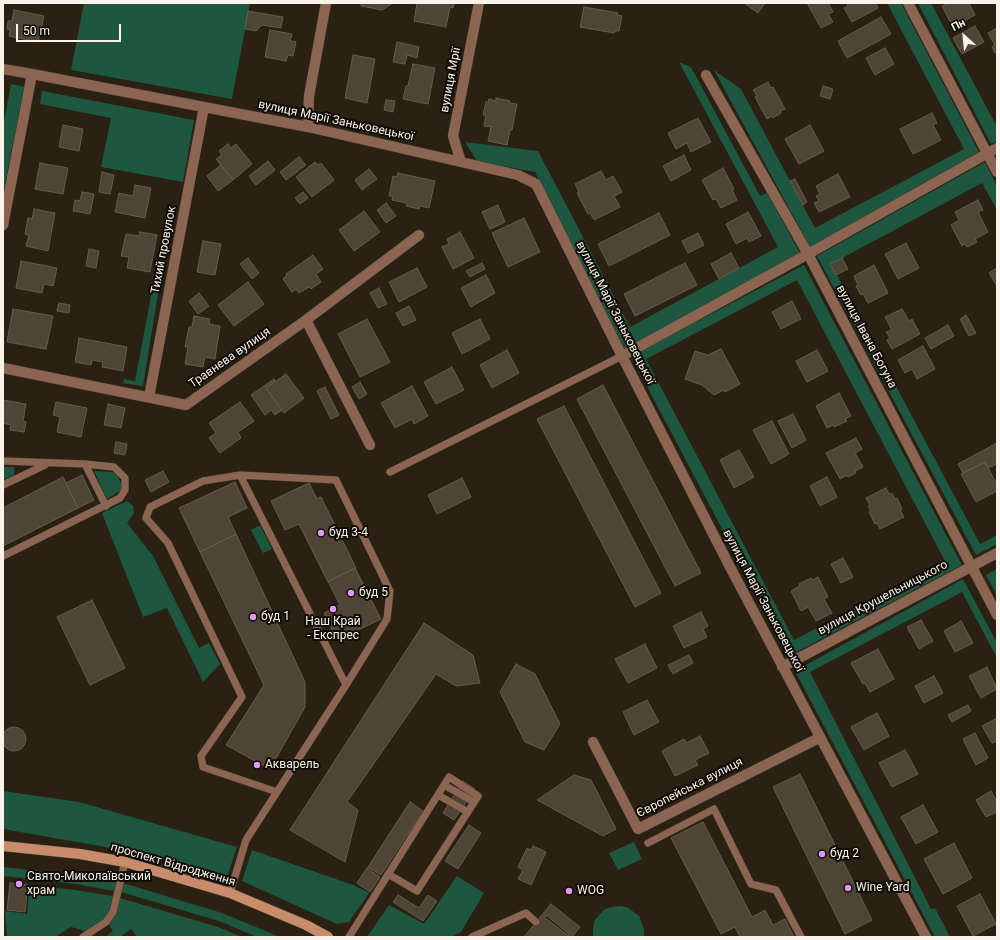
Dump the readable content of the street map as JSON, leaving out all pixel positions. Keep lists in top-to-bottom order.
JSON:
{
  "streets": {
    "main road": ["проспект Відродження"],
    "street": [
      "вулиця Мрії",
      "вулиця Марії Заньковецької",
      "Тихий провулок",
      "вулиця Івана Богуна",
      "Травнева вулиця",
      "вулиця Крушельницького",
      "Європейська вулиця"
    ]
  },
  "crossings": [
    ["вулиця Мрії", "вулиця Марії Заньковецької"],
    ["вулиця Марії Заньковецької", "Тихий провулок"],
    ["вулиця Марії Заньковецької", "вулиця Крушельницького"],
    ["вулиця Марії Заньковецької", "Європейська вулиця"],
    ["Тихий провулок", "Травнева вулиця"],
    ["вулиця Івана Богуна", "вулиця Крушельницького"]
  ],
  "places": [
    "буд 3-4",
    "буд 5",
    "Наш Край - Експрес",
    "буд 1",
    "Акварель",
    "буд 2",
    "Свято-Миколаївський храм",
    "Wine Yard",
    "WOG"
  ],
  "scale_bar": "50 m",
  "north": "top left"
}
